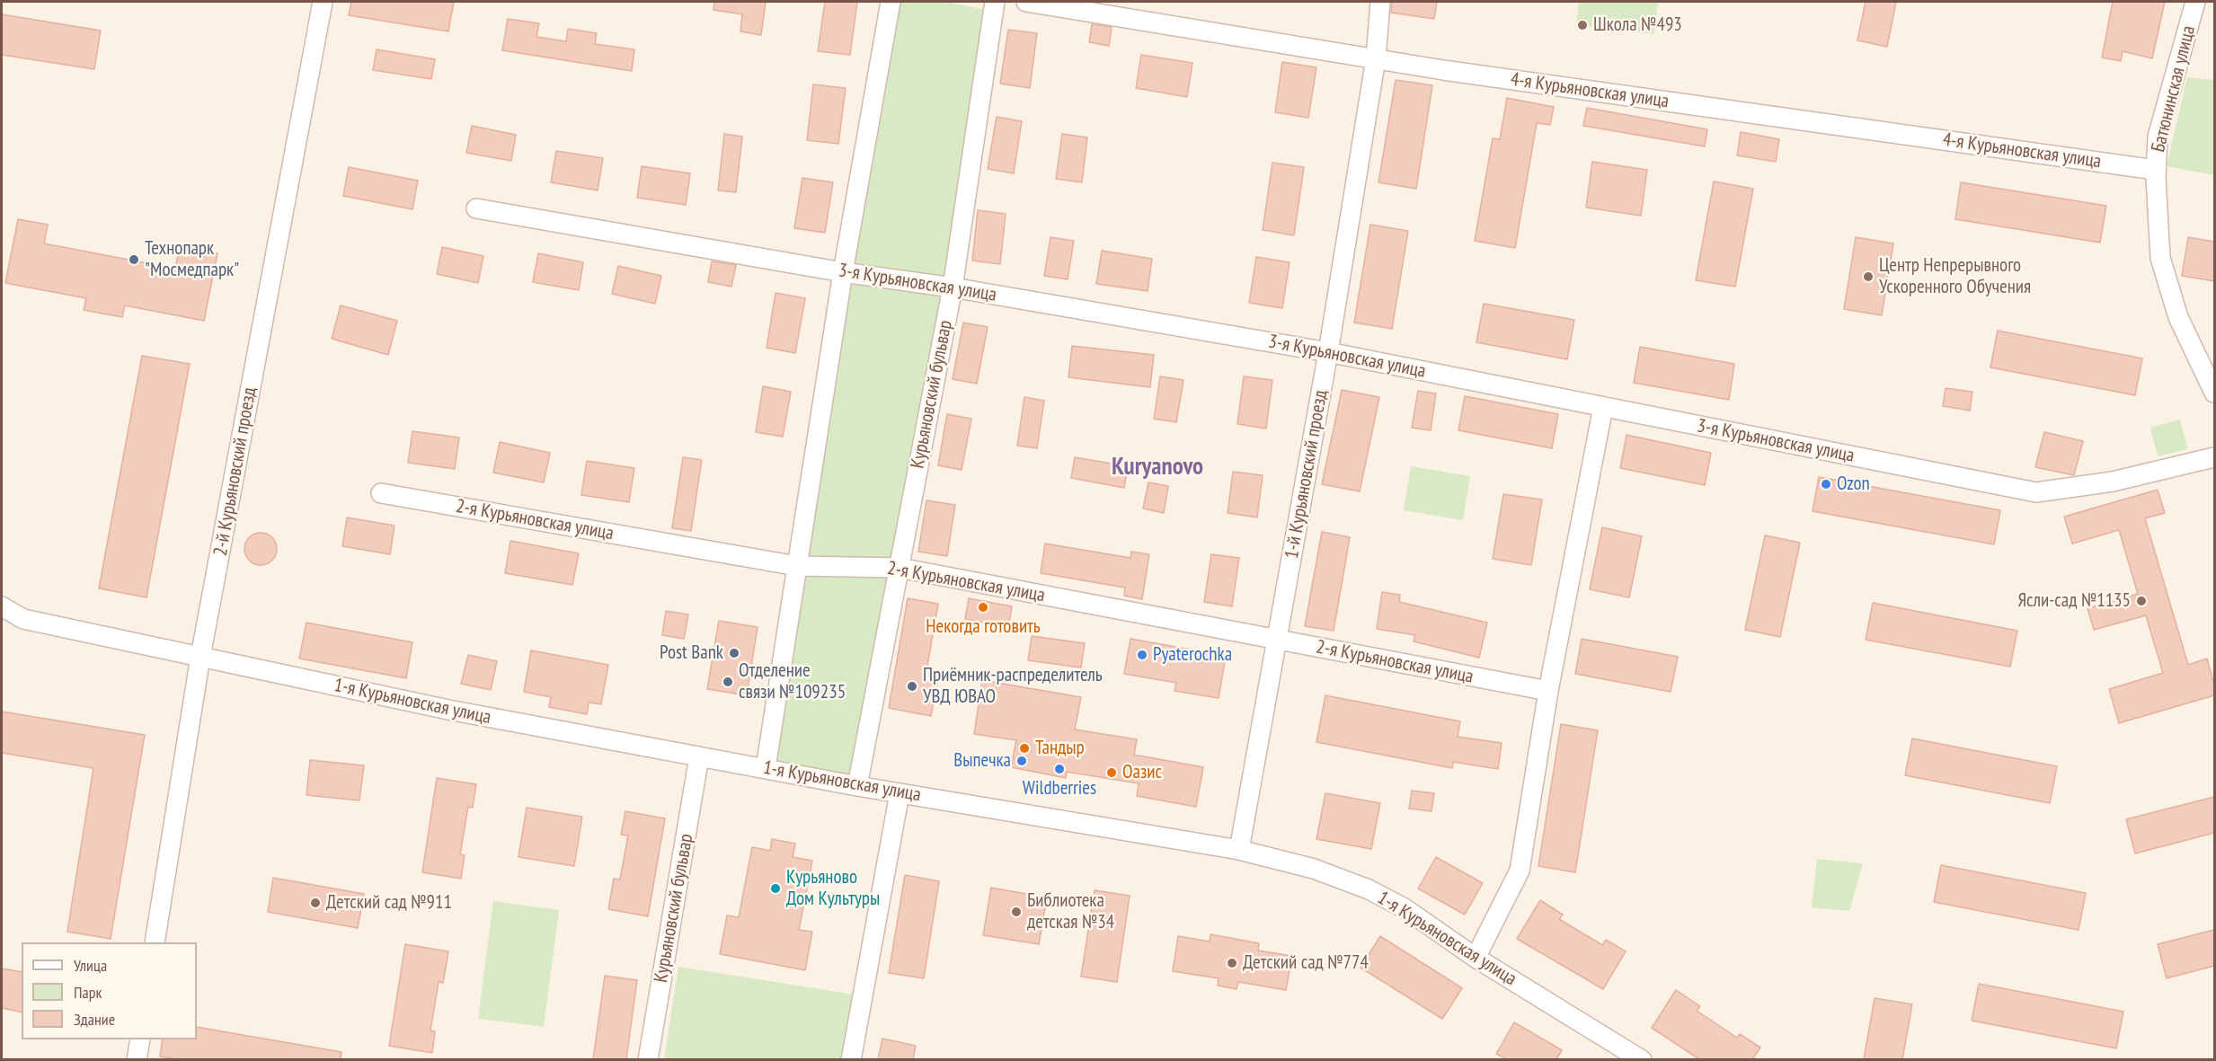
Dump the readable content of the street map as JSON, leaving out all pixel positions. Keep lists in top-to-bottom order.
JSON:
{
  "streets": {
    "street": [
      "Батюнинская улица",
      "4-я Курьяновская улица",
      "3-я Курьяновская улица",
      "Курьяновский бульвар",
      "2-й Курьяновский проезд",
      "1-й Курьяновский проезд",
      "2-я Курьяновская улица",
      "1-я Курьяновская улица"
    ]
  },
  "crossings": [
    ["Батюнинская улица", "4-я Курьяновская улица"],
    ["4-я Курьяновская улица", "1-й Курьяновский проезд"],
    ["3-я Курьяновская улица", "Курьяновский бульвар"],
    ["3-я Курьяновская улица", "1-й Курьяновский проезд"],
    ["Курьяновский бульвар", "2-я Курьяновская улица"],
    ["Курьяновский бульвар", "1-я Курьяновская улица"],
    ["2-й Курьяновский проезд", "1-я Курьяновская улица"],
    ["1-й Курьяновский проезд", "2-я Курьяновская улица"],
    ["1-й Курьяновский проезд", "1-я Курьяновская улица"]
  ],
  "districts": ["Kuryanovo"],
  "places": [
    "Школа №493",
    "Технопарк \"Мосмедпарк\"",
    "Центр Непрерывного Ускоренного Обучения",
    "Ozon",
    "Ясли-сад №1135",
    "Некогда готовить",
    "Post Bank",
    "Pyaterochka",
    "Отделение связи №109235",
    "Приёмник-распределитель УВД ЮВАО",
    "Тандыр",
    "Выпечка",
    "Wildberries",
    "Оазис",
    "Курьяново Дом Культуры",
    "Детский сад №911",
    "Библиотека детская №34",
    "Детский сад №774"
  ],
  "legend": ["Улица", "Парк", "Здание"]
}
